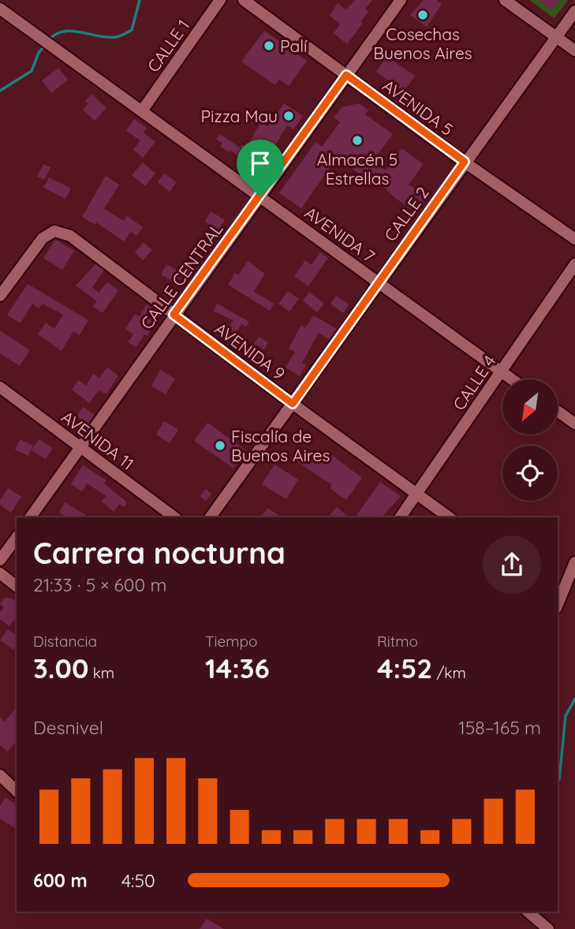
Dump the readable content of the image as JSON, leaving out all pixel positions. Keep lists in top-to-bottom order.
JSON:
{
  "streets": {
    "street": [
      "CALLE 1",
      "AVENIDA 5",
      "CALLE 2",
      "AVENIDA 7",
      "CALLE CENTRAL",
      "AVENIDA 9",
      "CALLE 4",
      "AVENIDA 11"
    ]
  },
  "crossings": [
    ["CALLE 1", "AVENIDA 7"],
    ["AVENIDA 5", "CALLE 2"],
    ["AVENIDA 5", "CALLE CENTRAL"],
    ["CALLE 2", "AVENIDA 7"],
    ["CALLE 2", "AVENIDA 9"],
    ["AVENIDA 7", "CALLE CENTRAL"],
    ["AVENIDA 7", "CALLE 4"],
    ["CALLE CENTRAL", "AVENIDA 9"],
    ["CALLE CENTRAL", "AVENIDA 11"],
    ["AVENIDA 9", "CALLE 4"]
  ],
  "places": [
    "Cosechas Buenos Aires",
    "Palí",
    "Pizza Mau",
    "Almacén 5 Estrellas",
    "Fiscalía de Buenos Aires"
  ],
  "north": "bottom left",
  "page": {
    "heading": ["Carrera nocturna", "21:33 · 5 × 600 m"],
    "stats": [
      ["Distancia", "3.00 km"],
      ["Tiempo", "14:36"],
      ["Ritmo", "4:52 /km"]
    ],
    "chart": ["Desnivel", "158–165 m"],
    "list": [
      {
        "name": "600 m",
        "note": "4:50"
      }
    ]
  }
}
